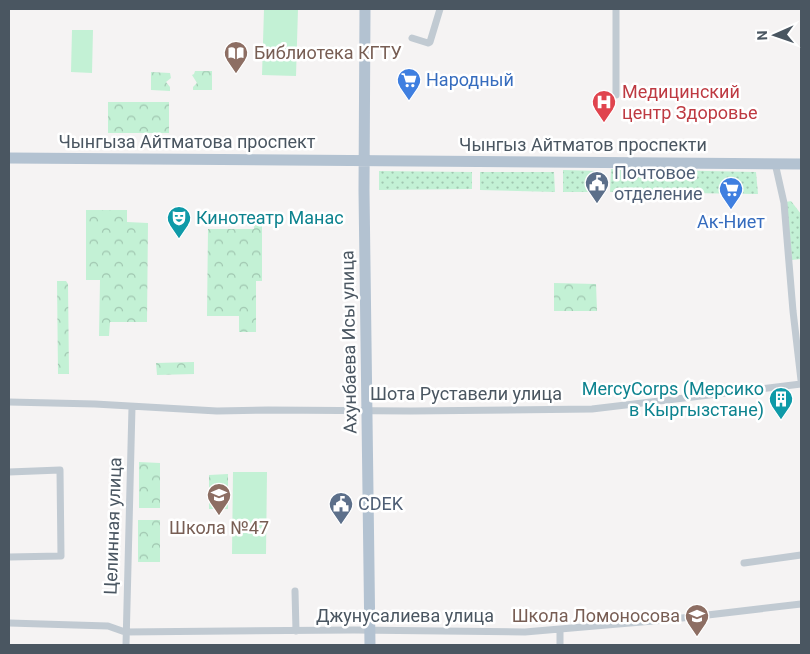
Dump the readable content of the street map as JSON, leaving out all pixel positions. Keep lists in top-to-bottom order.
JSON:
{
  "streets": {
    "main road": ["Чынгыза Айтматова проспект", "Чынгыз Айтматов проспекти", "Ахунбаева Исы улица"],
    "street": ["Шота Руставели улица", "Целинная улица", "Джунусалиева улица"]
  },
  "crossings": [
    ["Чынгыза Айтматова проспект", "Чынгыз Айтматов проспекти"],
    ["Чынгыза Айтматова проспект", "Ахунбаева Исы улица"],
    ["Чынгыз Айтматов проспекти", "Ахунбаева Исы улица"],
    ["Ахунбаева Исы улица", "Шота Руставели улица"],
    ["Ахунбаева Исы улица", "Джунусалиева улица"],
    ["Шота Руставели улица", "Целинная улица"],
    ["Целинная улица", "Джунусалиева улица"]
  ],
  "places": {
    "library": ["Библиотека КГТУ"],
    "supermarket": ["Народный", "Ак-Ниет"],
    "hospital": ["Медицинский центр Здоровье"],
    "public building": ["Почтовое отделение", "CDEK"],
    "theatre": ["Кинотеатр Манас"],
    "building": ["MercyCorps (Мерсико в Кыргызстане)"],
    "school or university": ["Школа №47", "Школа Ломоносова"]
  },
  "north": "left"
}
